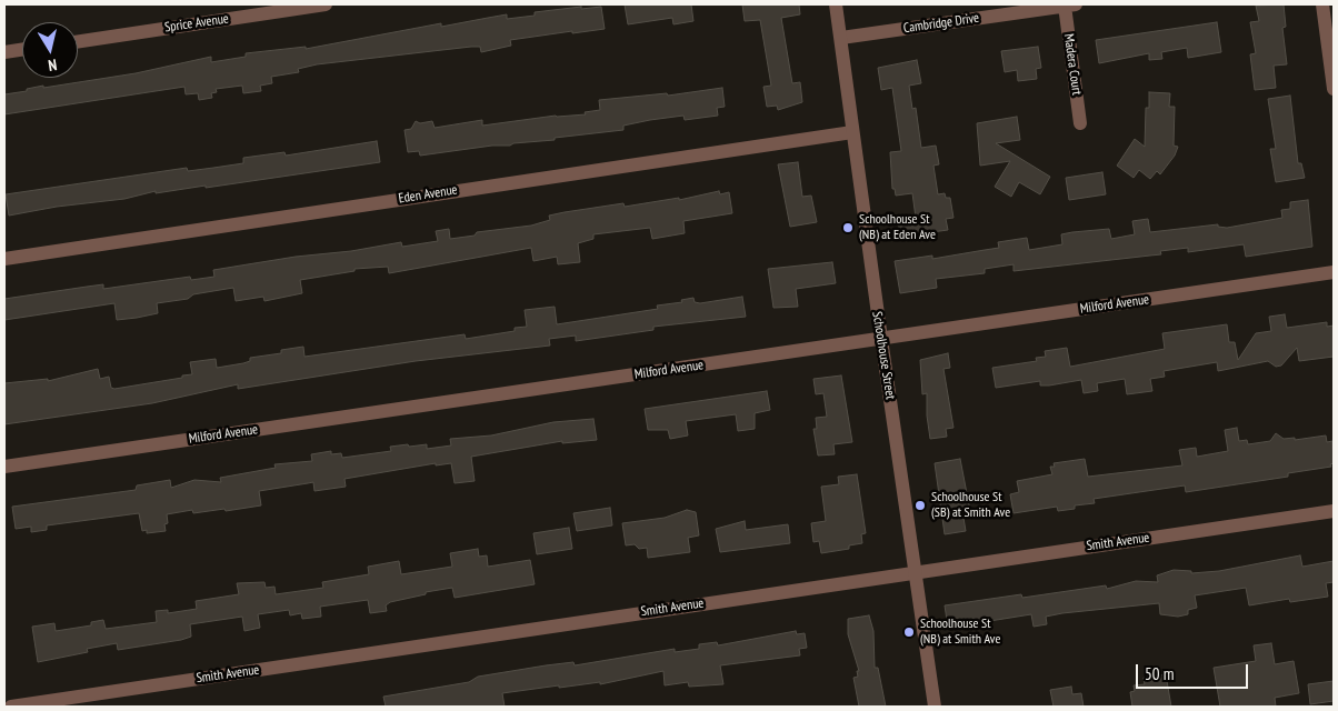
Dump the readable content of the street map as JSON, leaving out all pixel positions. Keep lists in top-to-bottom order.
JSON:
{
  "streets": {
    "street": [
      "Sprice Avenue",
      "Cambridge Drive",
      "Madera Court",
      "Eden Avenue",
      "Milford Avenue",
      "Schoolhouse Street",
      "Smith Avenue"
    ]
  },
  "crossings": [
    ["Cambridge Drive", "Madera Court"],
    ["Cambridge Drive", "Schoolhouse Street"],
    ["Eden Avenue", "Schoolhouse Street"],
    ["Milford Avenue", "Schoolhouse Street"],
    ["Schoolhouse Street", "Smith Avenue"]
  ],
  "places": ["Schoolhouse St (NB) at Eden Ave", "Schoolhouse St (SB) at Smith Ave", "Schoolhouse St (NB) at Smith Ave"],
  "scale_bar": "50 m",
  "north": "bottom"
}
